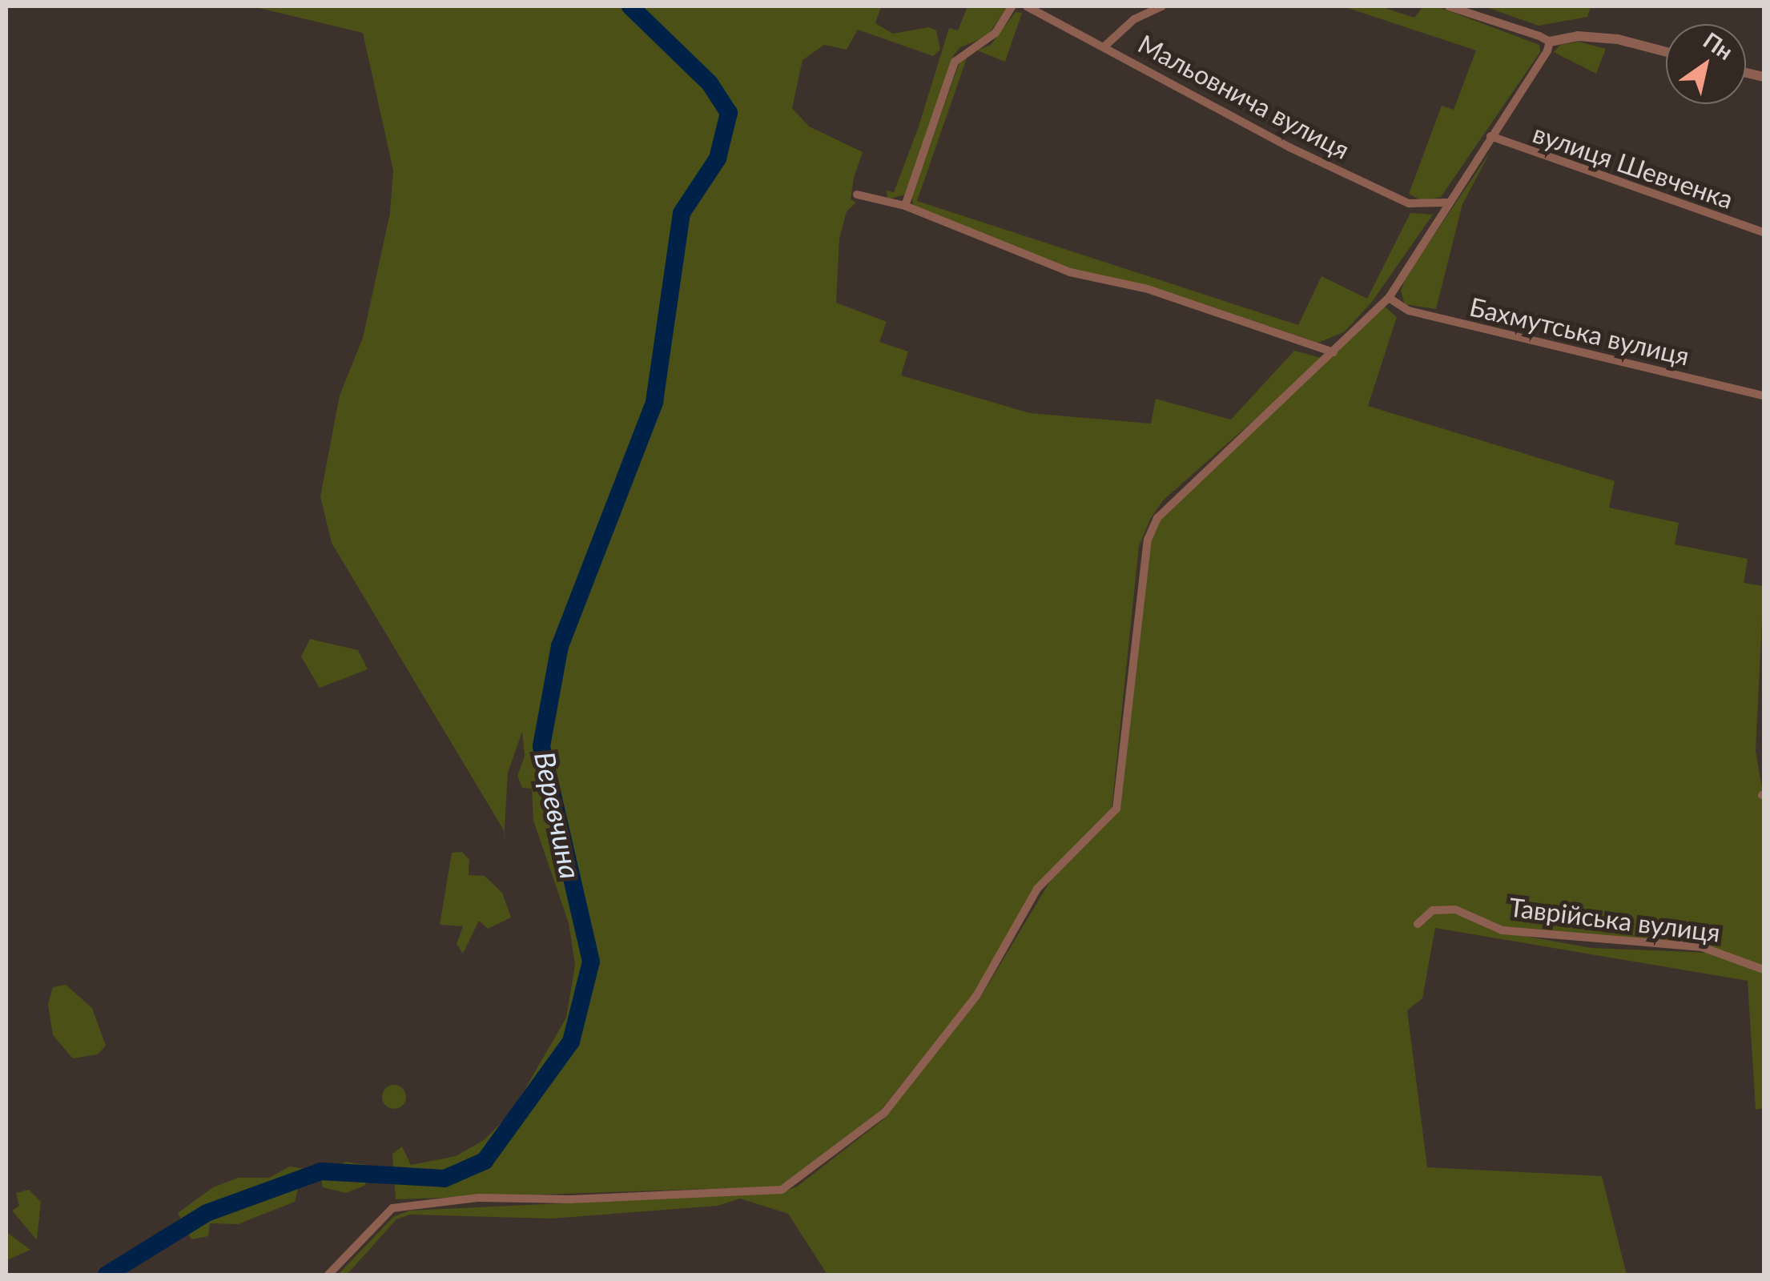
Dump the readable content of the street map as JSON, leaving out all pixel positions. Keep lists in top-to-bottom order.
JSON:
{
  "streets": {
    "street": [
      "Мальовнича вулиця",
      "вулиця Шевченка",
      "Бахмутська вулиця",
      "Таврійська вулиця"
    ]
  },
  "water": ["Веревчина"],
  "north": "top right"
}
